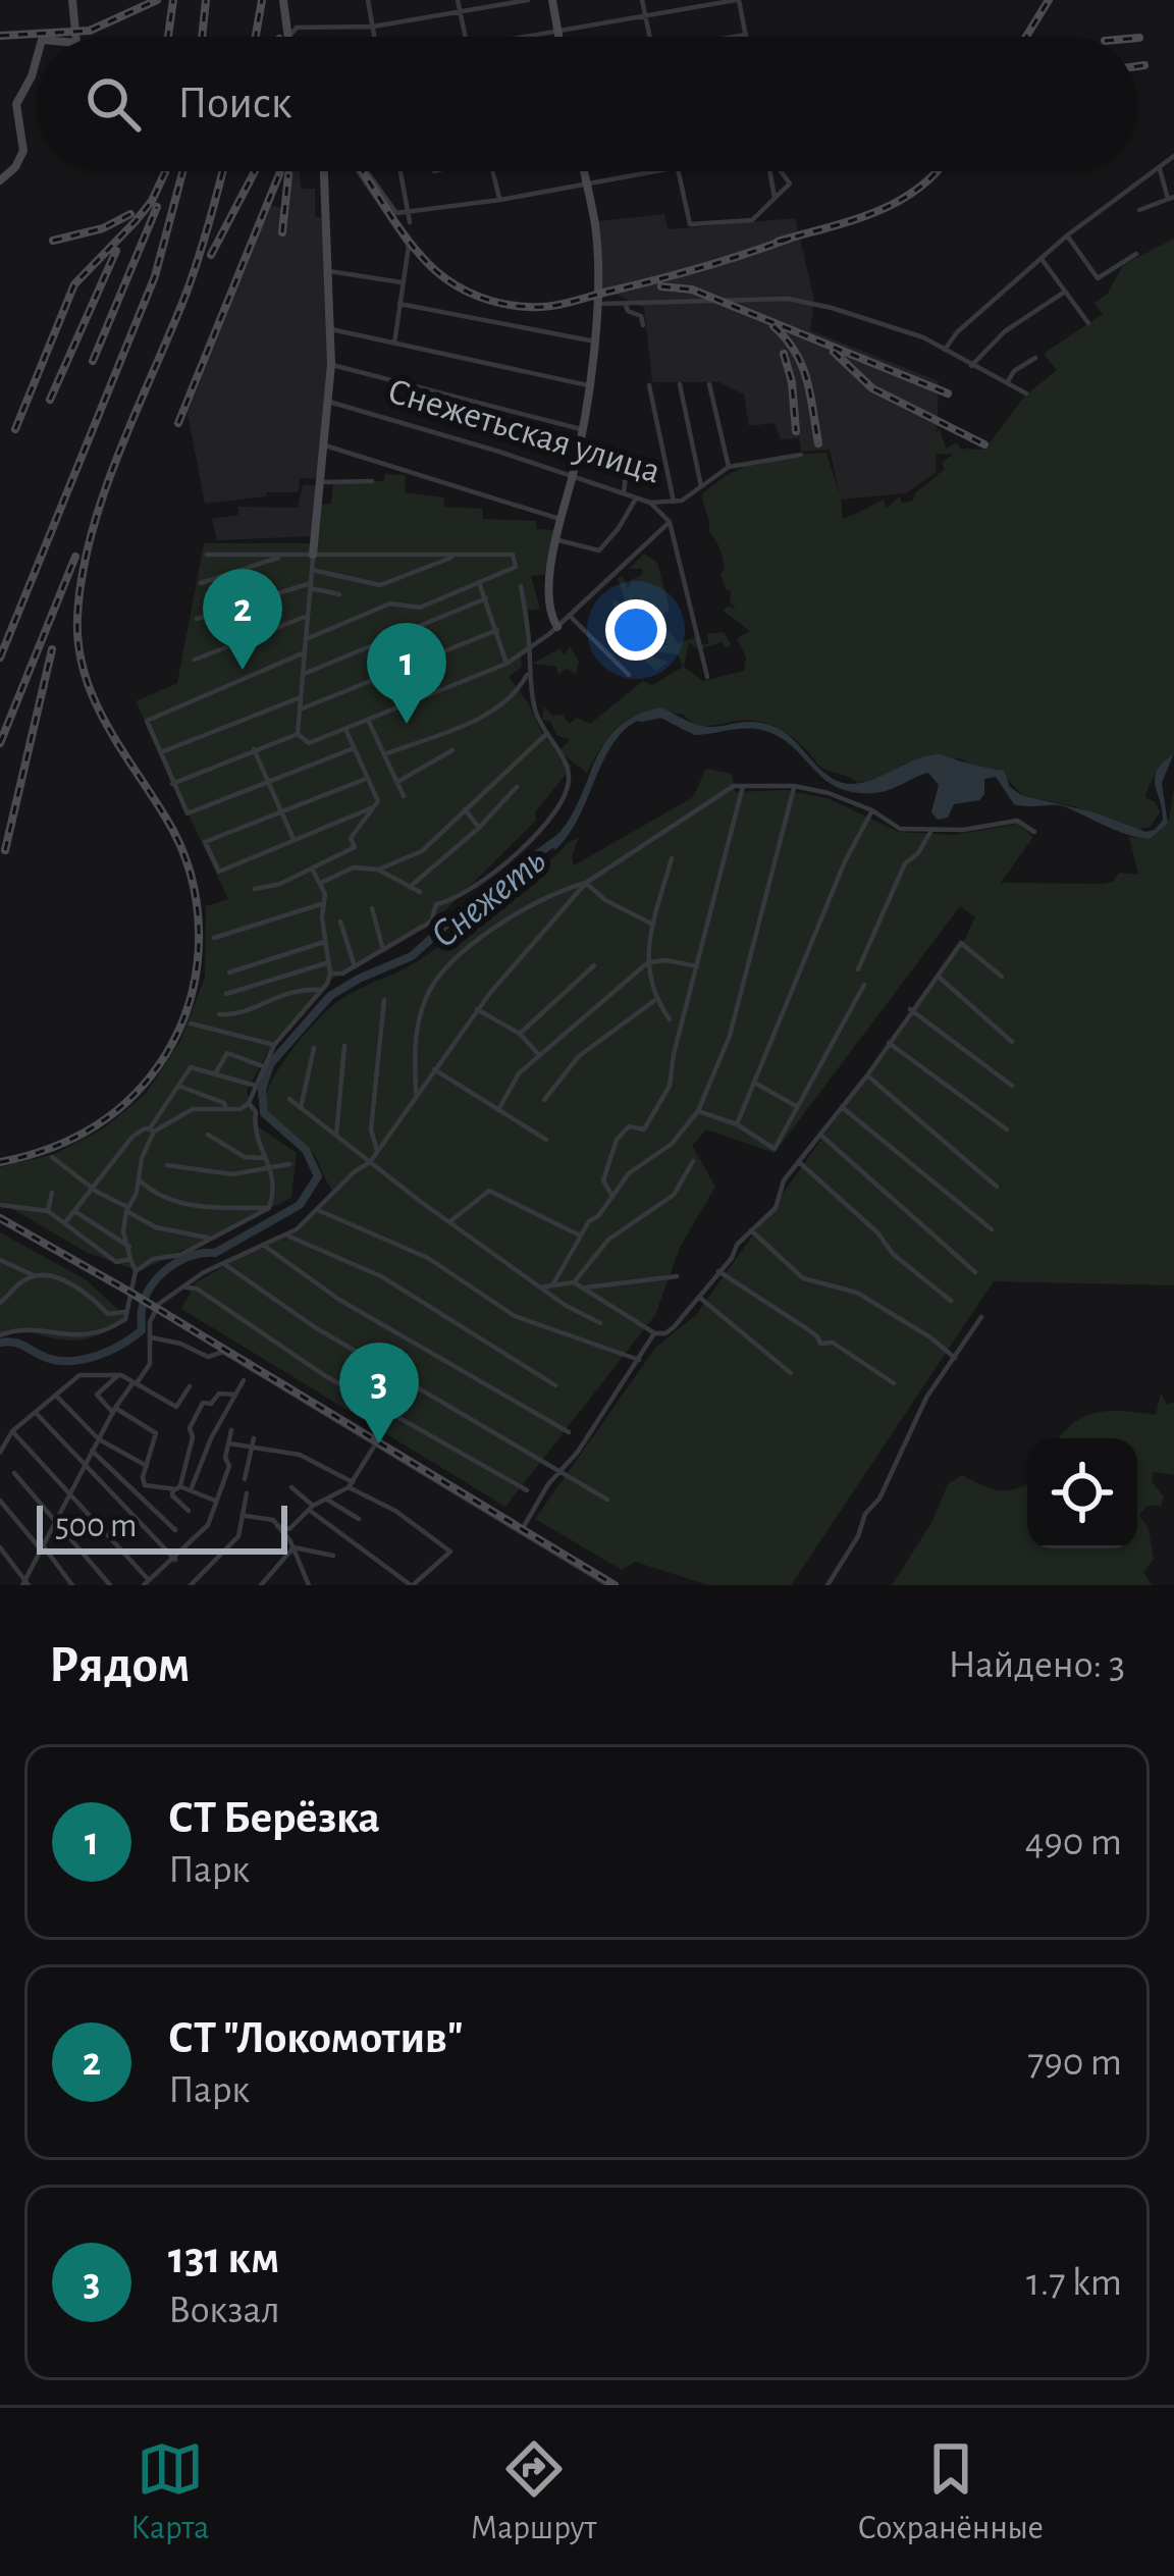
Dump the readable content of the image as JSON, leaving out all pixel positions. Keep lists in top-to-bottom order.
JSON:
{
  "streets": {
    "street": ["Снежетьская улица"]
  },
  "water": ["Снежеть"],
  "scale_bar": "500 m",
  "page": {
    "search": "Поиск",
    "pins": ["2", "1", "3"],
    "scale": "500 m",
    "heading": ["Рядом", "Найдено: 3"],
    "list": [
      {
        "mark": "1",
        "name": "СТ Берёзка",
        "note": "Парк",
        "value": "490 m"
      },
      {
        "mark": "2",
        "name": "СТ \"Локомотив\"",
        "note": "Парк",
        "value": "790 m"
      },
      {
        "mark": "3",
        "name": "131 км",
        "note": "Вокзал",
        "value": "1.7 km"
      }
    ],
    "nav": ["Карта", "Маршрут", "Сохранённые"]
  }
}
